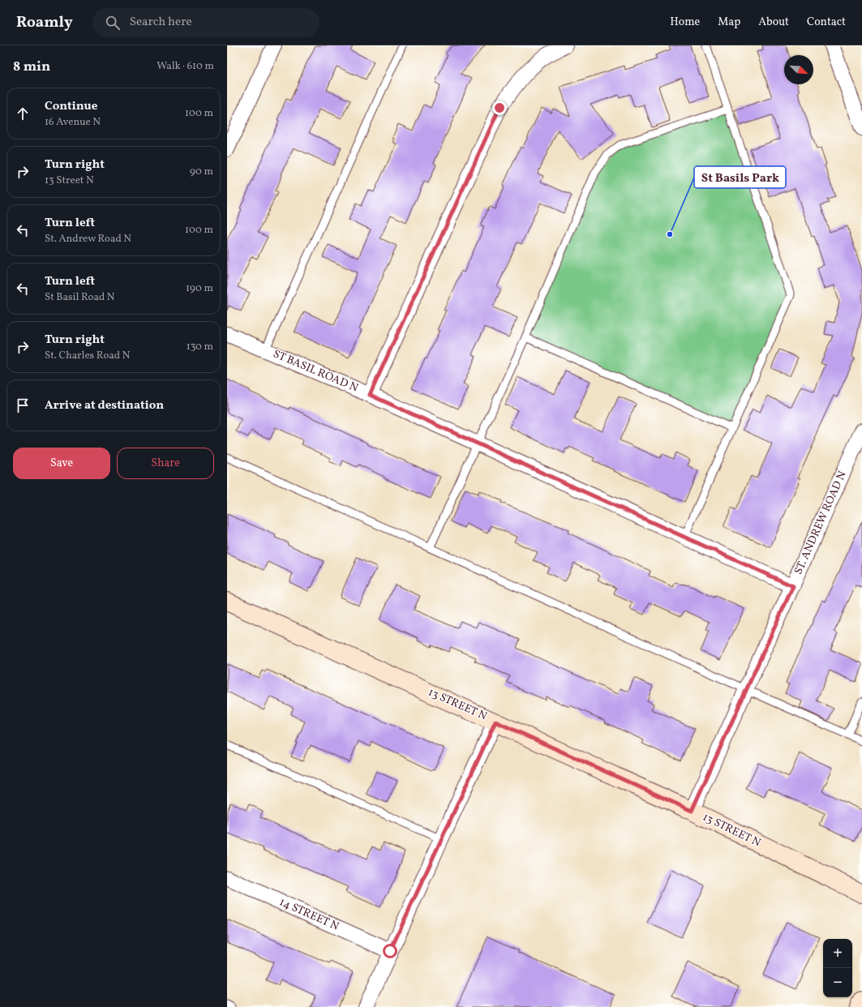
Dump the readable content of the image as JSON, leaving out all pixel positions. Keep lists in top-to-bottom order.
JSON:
{
  "streets": {
    "street": [
      "ST BASIL ROAD N",
      "ST. ANDREW ROAD N",
      "13 STREET N",
      "14 STREET N"
    ]
  },
  "crossings": [
    ["ST BASIL ROAD N", "ST. ANDREW ROAD N"],
    ["ST. ANDREW ROAD N", "13 STREET N"]
  ],
  "places": ["St Basils Park"],
  "north": "bottom right",
  "page": {
    "header": "Roamly",
    "search": "Search here",
    "nav": [
      "Home",
      "Map",
      "About",
      "Contact"
    ],
    "heading": ["8 min", "Walk · 610 m"],
    "list": [
      ["Continue", "16 Avenue N", "100 m"],
      ["Turn right", "13 Street N", "90 m"],
      ["Turn left", "St. Andrew Road N", "100 m"],
      ["Turn left", "St Basil Road N", "190 m"],
      ["Turn right", "St. Charles Road N", "130 m"],
      "Arrive at destination"
    ],
    "buttons": ["Save", "Share"],
    "map_buttons": ["+", "−"]
  }
}
